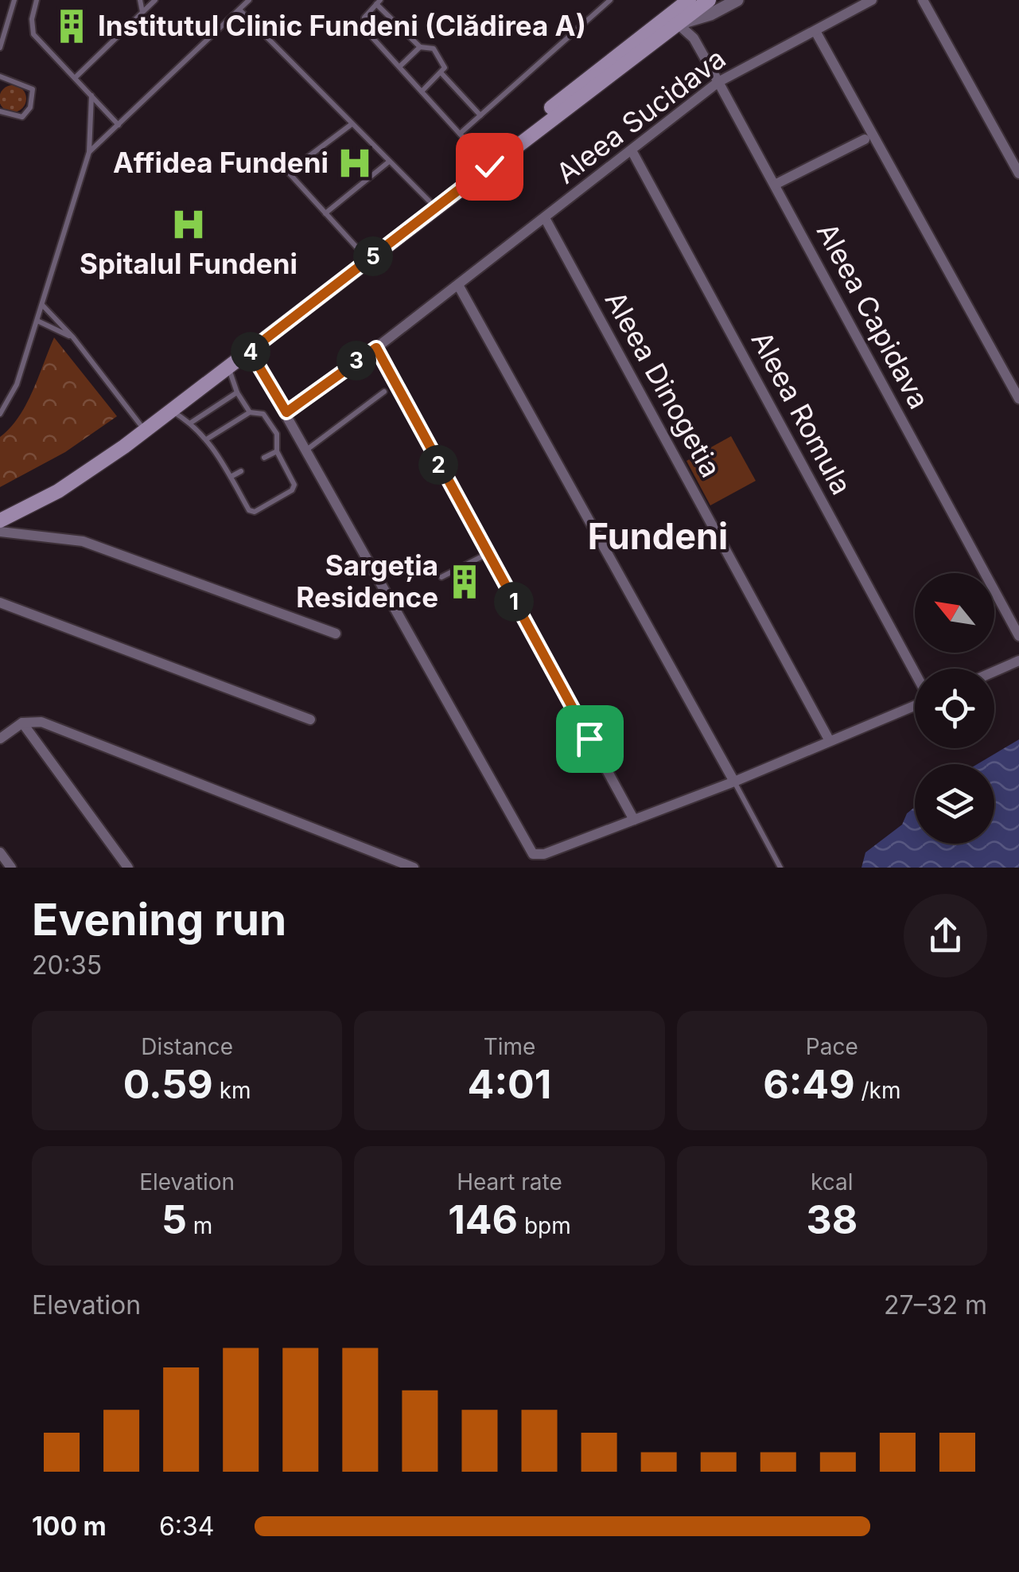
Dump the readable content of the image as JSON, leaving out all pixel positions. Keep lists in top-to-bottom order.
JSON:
{
  "streets": {
    "street": [
      "Aleea Sucidava",
      "Aleea Capidava",
      "Aleea Dinogetia",
      "Aleea Romula"
    ]
  },
  "crossings": [
    ["Aleea Sucidava", "Aleea Capidava"],
    ["Aleea Sucidava", "Aleea Dinogetia"],
    ["Aleea Sucidava", "Aleea Romula"]
  ],
  "districts": ["Fundeni"],
  "places": {
    "building": ["Institutul Clinic Fundeni (Clădirea A)", "Sargeția Residence"],
    "hospital": ["Affidea Fundeni", "Spitalul Fundeni"]
  },
  "north": "top left",
  "page": {
    "pins": [
      "5",
      "4",
      "3",
      "2",
      "1"
    ],
    "heading": ["Evening run", "20:35"],
    "stats": [
      ["Distance", "0.59 km"],
      ["Time", "4:01"],
      ["Pace", "6:49 /km"],
      ["Elevation", "5 m"],
      ["Heart rate", "146 bpm"],
      ["kcal", "38"]
    ],
    "chart": ["Elevation", "27–32 m"],
    "list": [
      {
        "name": "100 m",
        "note": "6:34"
      }
    ]
  }
}
